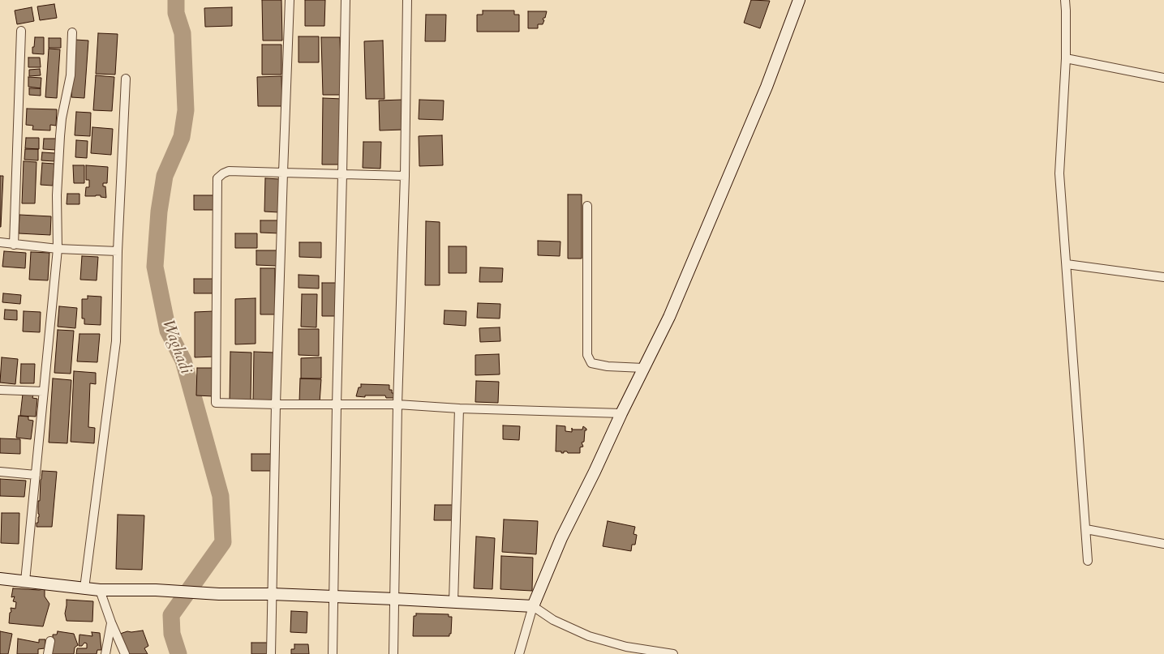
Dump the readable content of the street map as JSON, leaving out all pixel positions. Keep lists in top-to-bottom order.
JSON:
{
  "water": ["Waghadi"]
}
